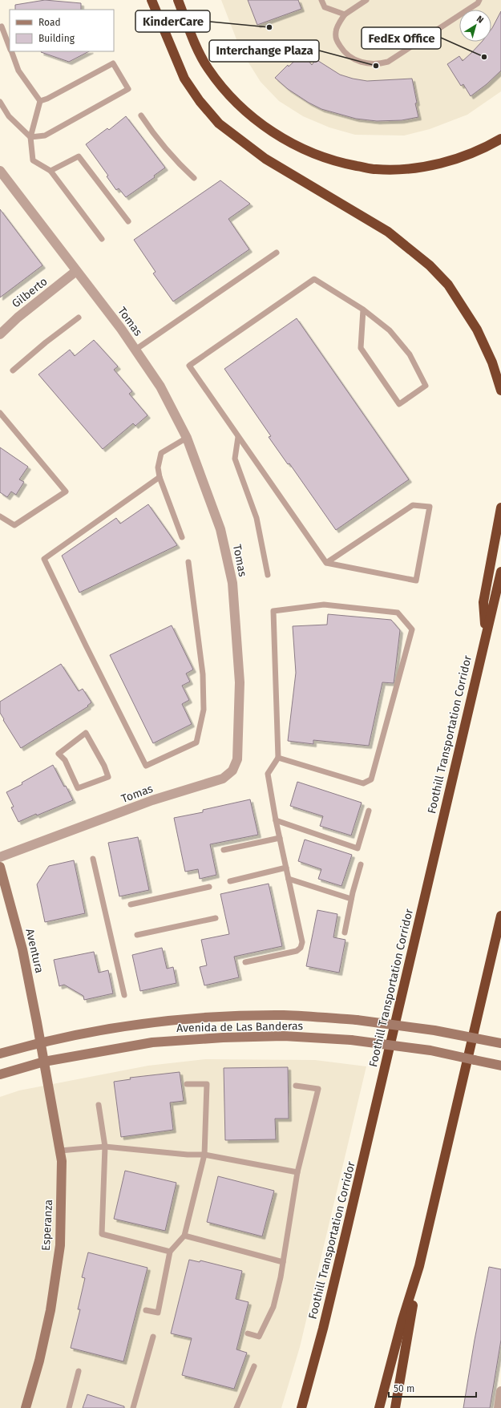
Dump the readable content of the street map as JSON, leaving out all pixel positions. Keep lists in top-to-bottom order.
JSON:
{
  "streets": {
    "highway": ["Foothill Transportation Corridor"],
    "main road": ["Aventura", "Avenida de Las Banderas", "Esperanza"],
    "street": ["Gilberto", "Tomas"]
  },
  "crossings": [
    ["Gilberto", "Tomas"],
    ["Aventura", "Avenida de Las Banderas"],
    ["Aventura", "Esperanza"],
    ["Avenida de Las Banderas", "Esperanza"]
  ],
  "places": ["KinderCare", "FedEx Office", "Interchange Plaza"],
  "legend": ["Road", "Building"],
  "scale_bar": "50 m",
  "north": "top right"
}
